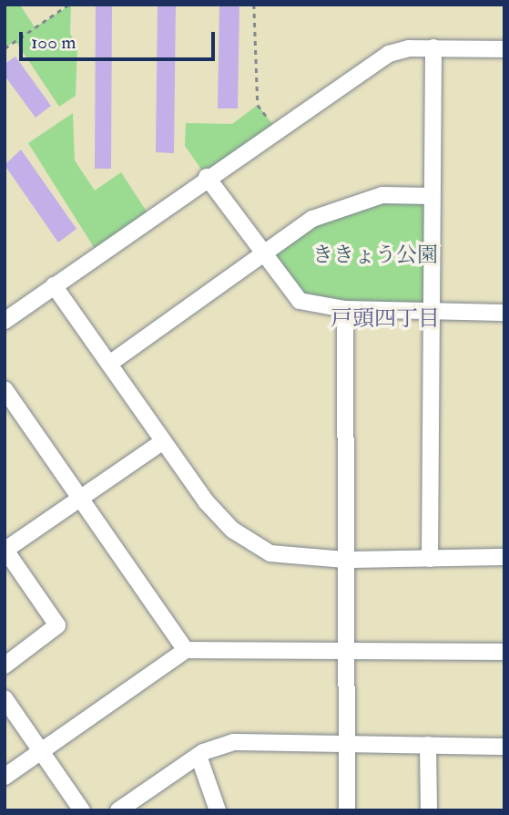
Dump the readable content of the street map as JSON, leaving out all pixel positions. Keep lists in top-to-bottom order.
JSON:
{
  "districts": ["戸頭四丁目"],
  "parks": ["ききょう公園"],
  "scale_bar": "100 m"
}
